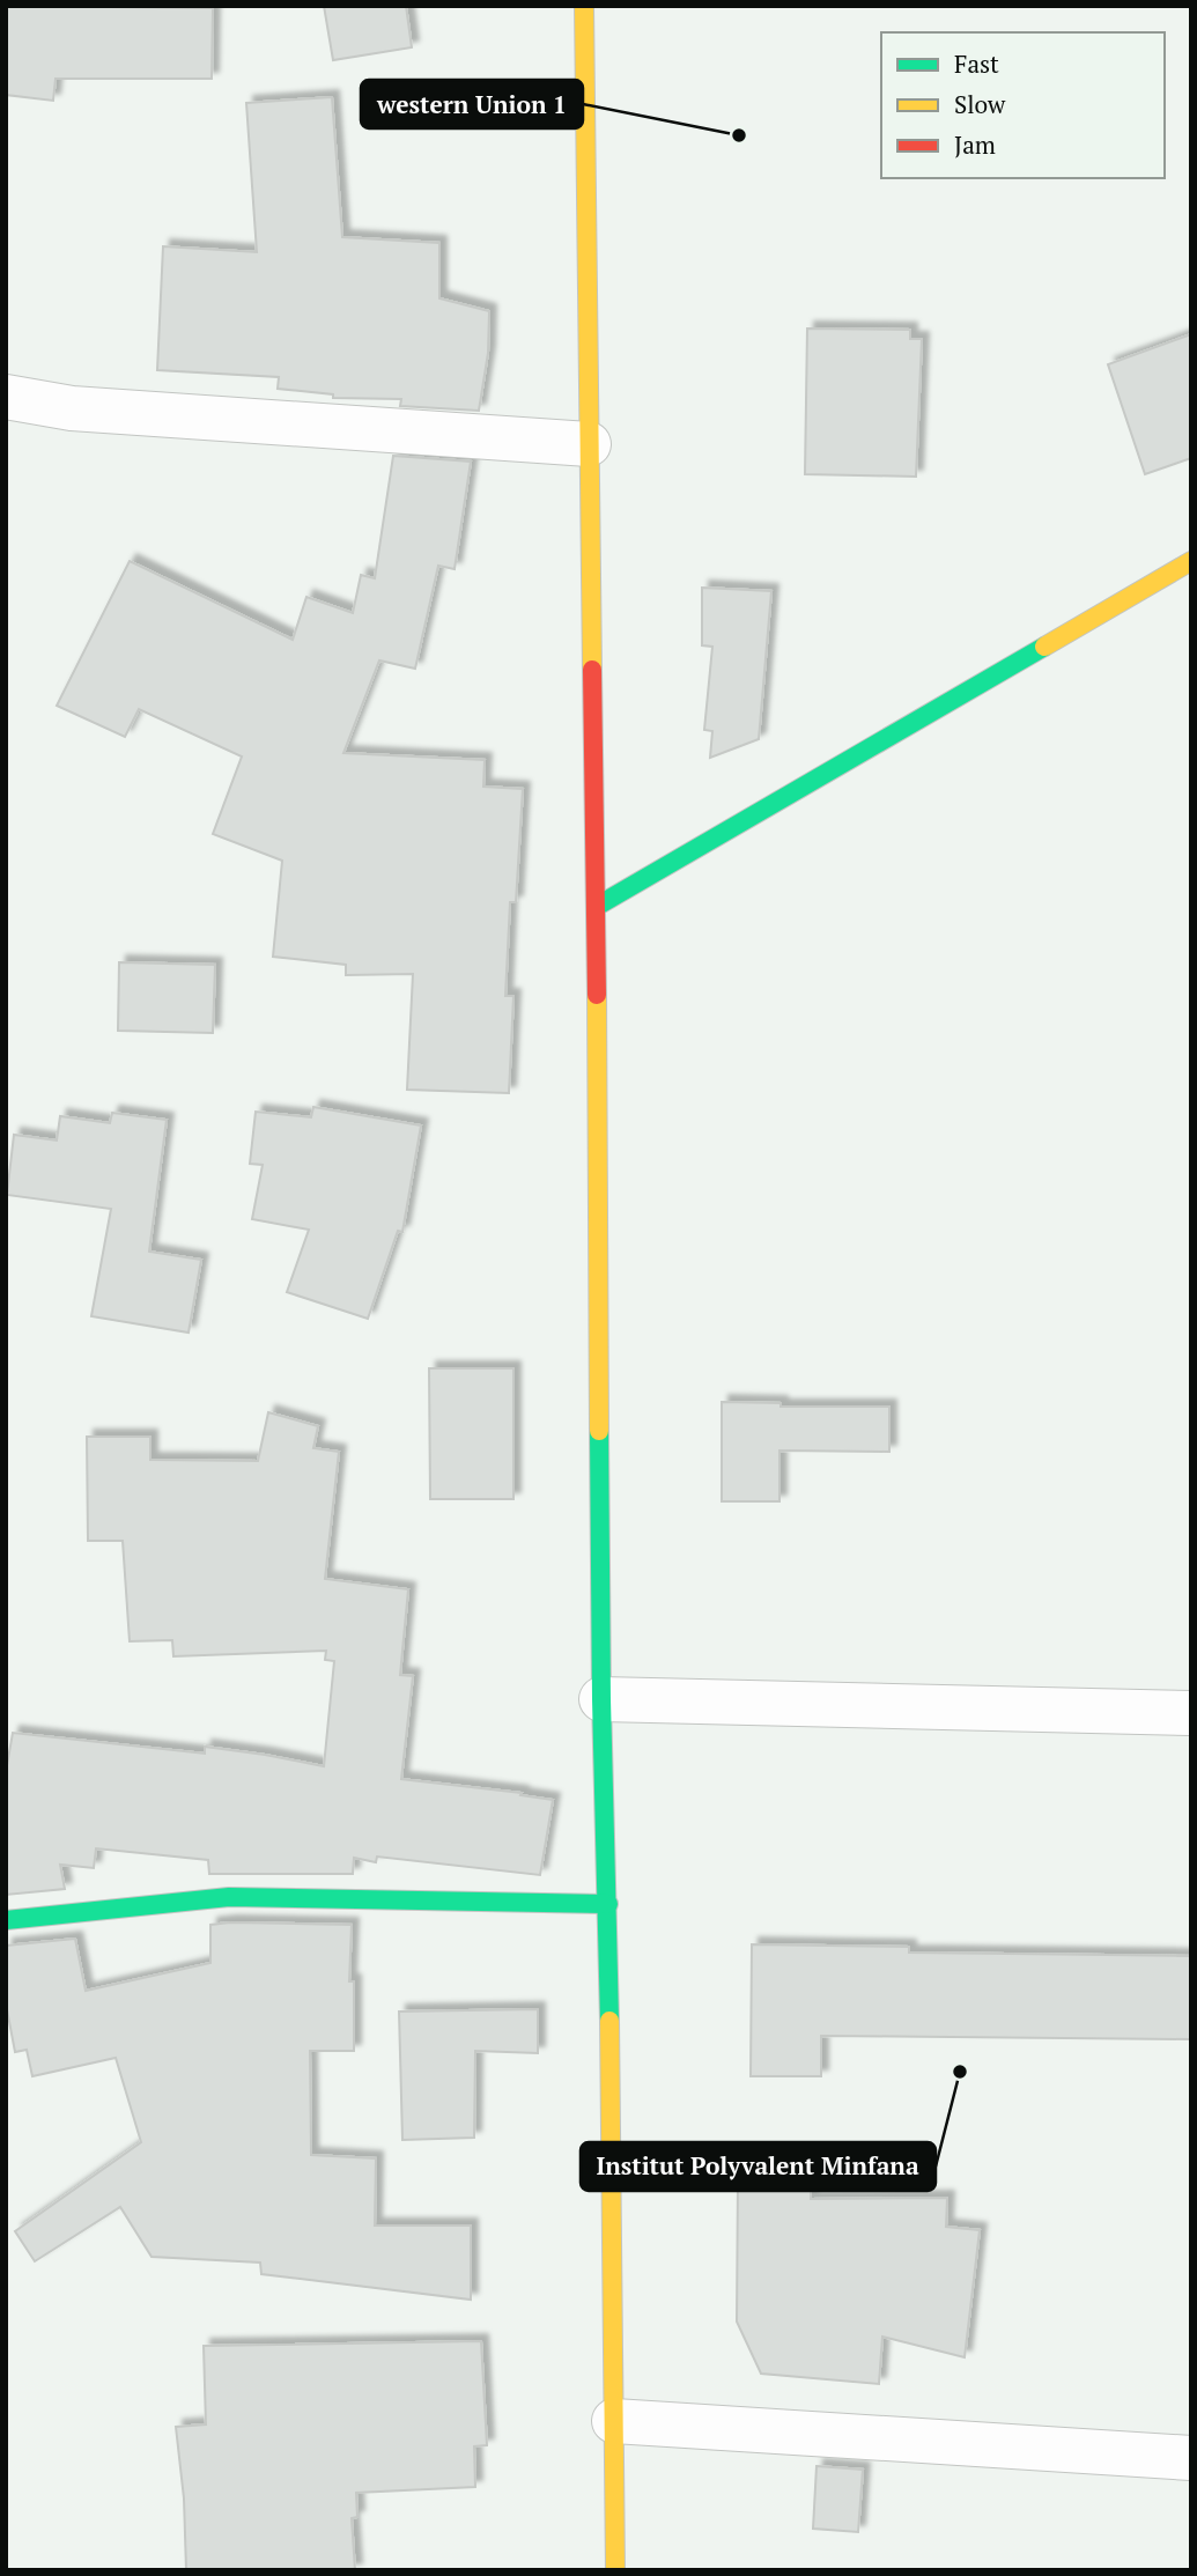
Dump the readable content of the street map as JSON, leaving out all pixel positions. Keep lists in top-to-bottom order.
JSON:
{
  "places": ["western Union 1", "Institut Polyvalent Minfana"],
  "legend": ["Fast", "Slow", "Jam"]
}
